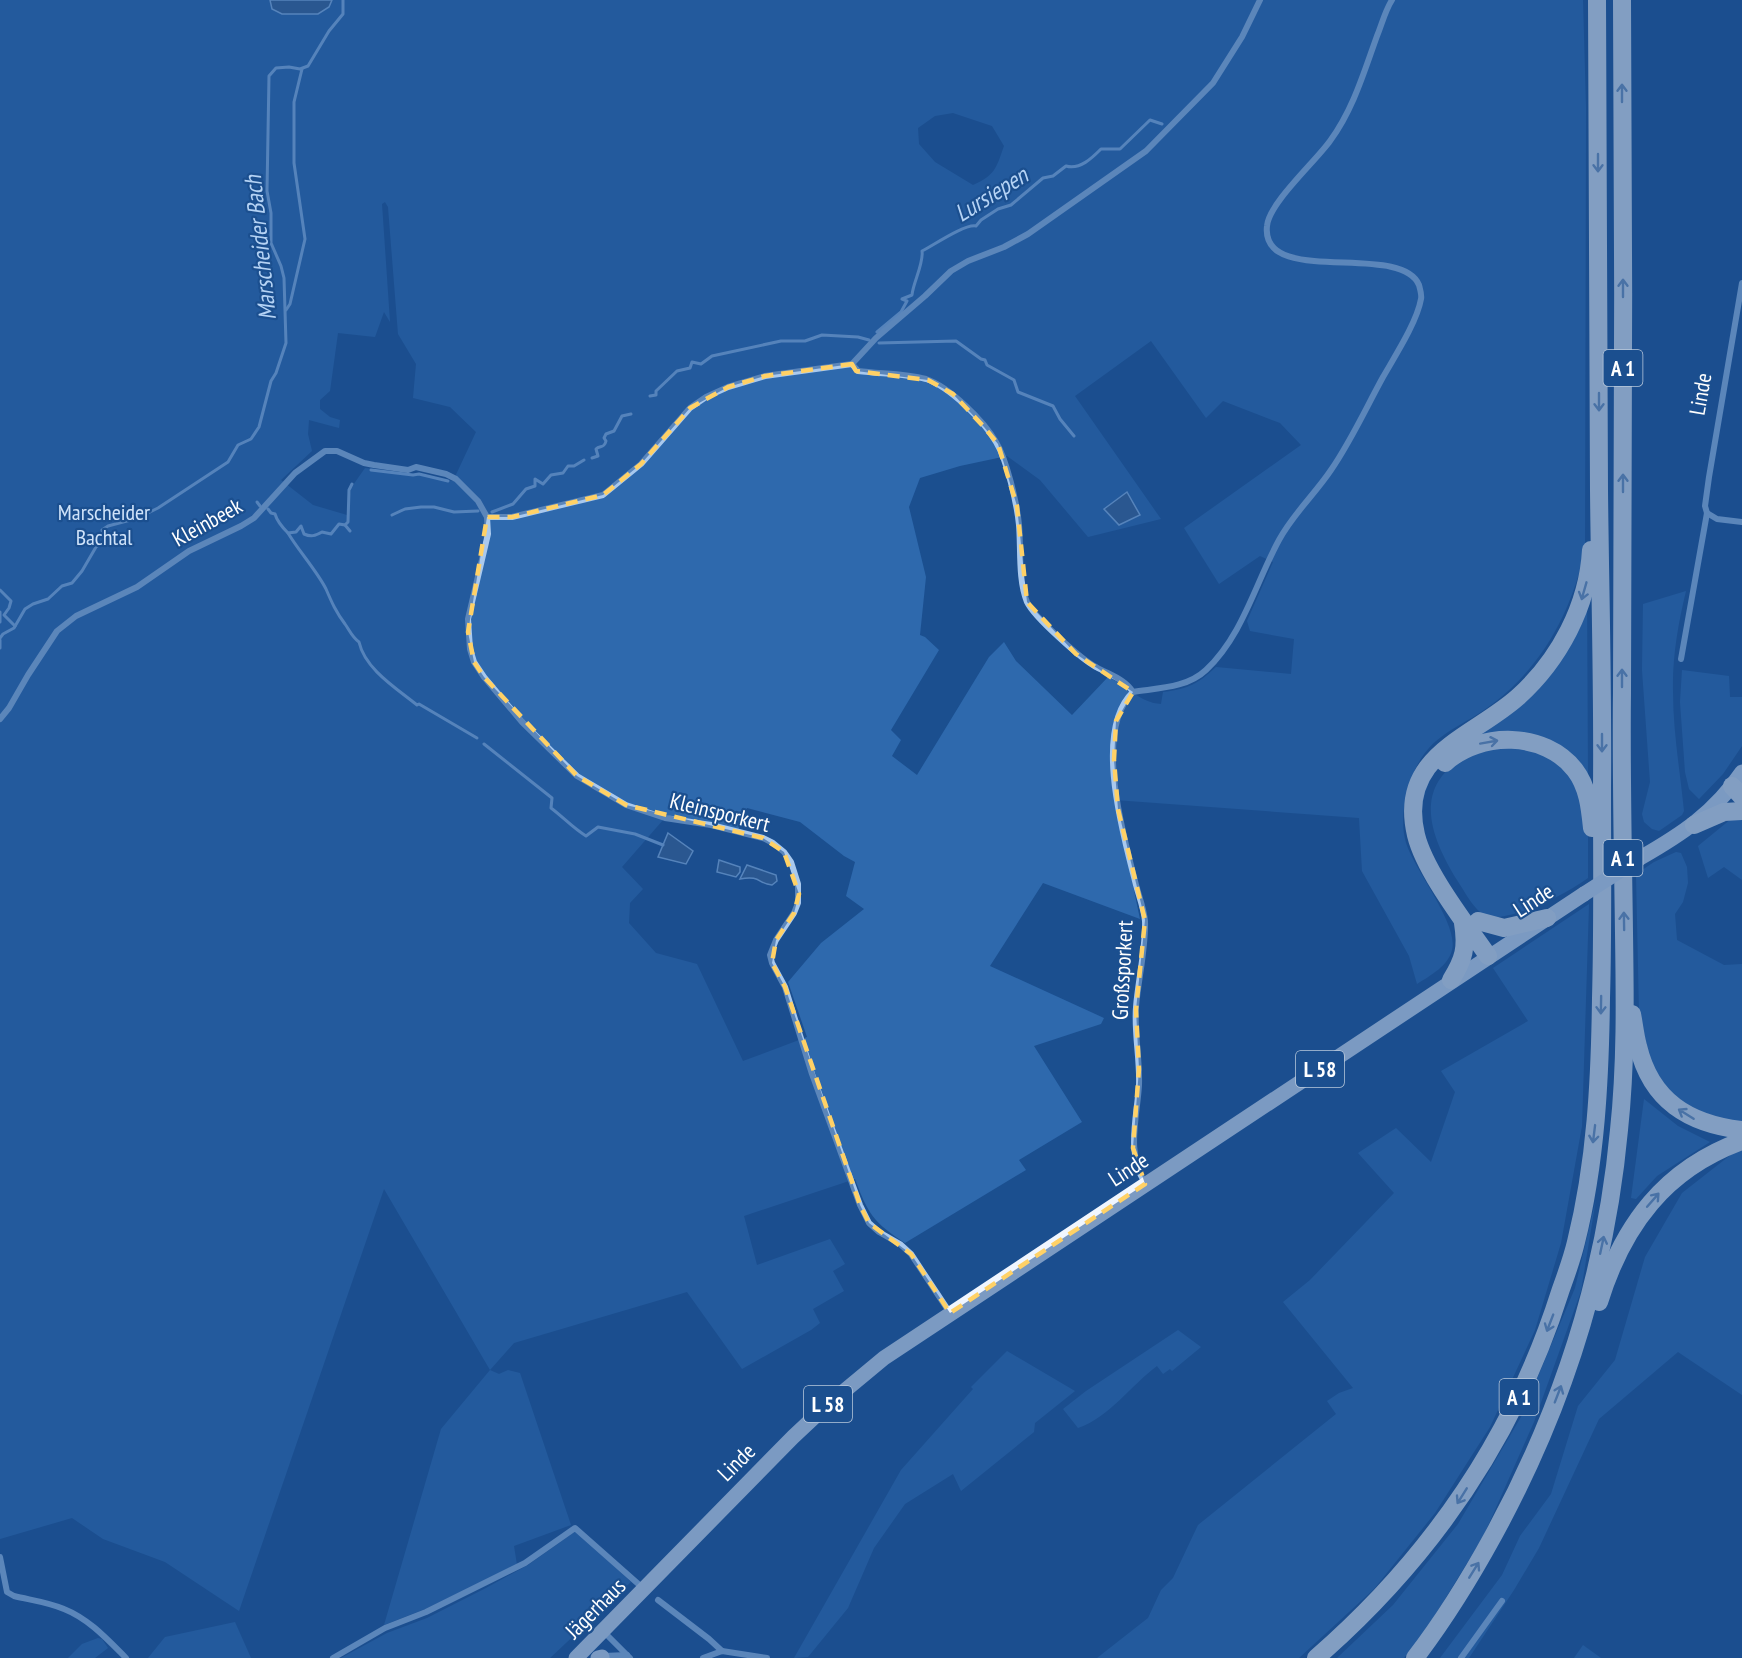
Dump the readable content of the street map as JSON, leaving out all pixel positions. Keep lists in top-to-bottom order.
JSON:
{
  "streets": {
    "highway": ["A 1"],
    "main road": ["Linde", "L 58", "Jägerhaus"],
    "street": ["Kleinbeek", "Kleinsporkert", "Großsporkert"]
  },
  "crossings": [
    ["Linde", "Kleinsporkert"],
    ["Linde", "Großsporkert"],
    ["Linde", "Jägerhaus"],
    ["Kleinbeek", "Kleinsporkert"]
  ],
  "water": ["Lursiepen", "Marscheider Bach"],
  "parks": ["Marscheider Bachtal"]
}
